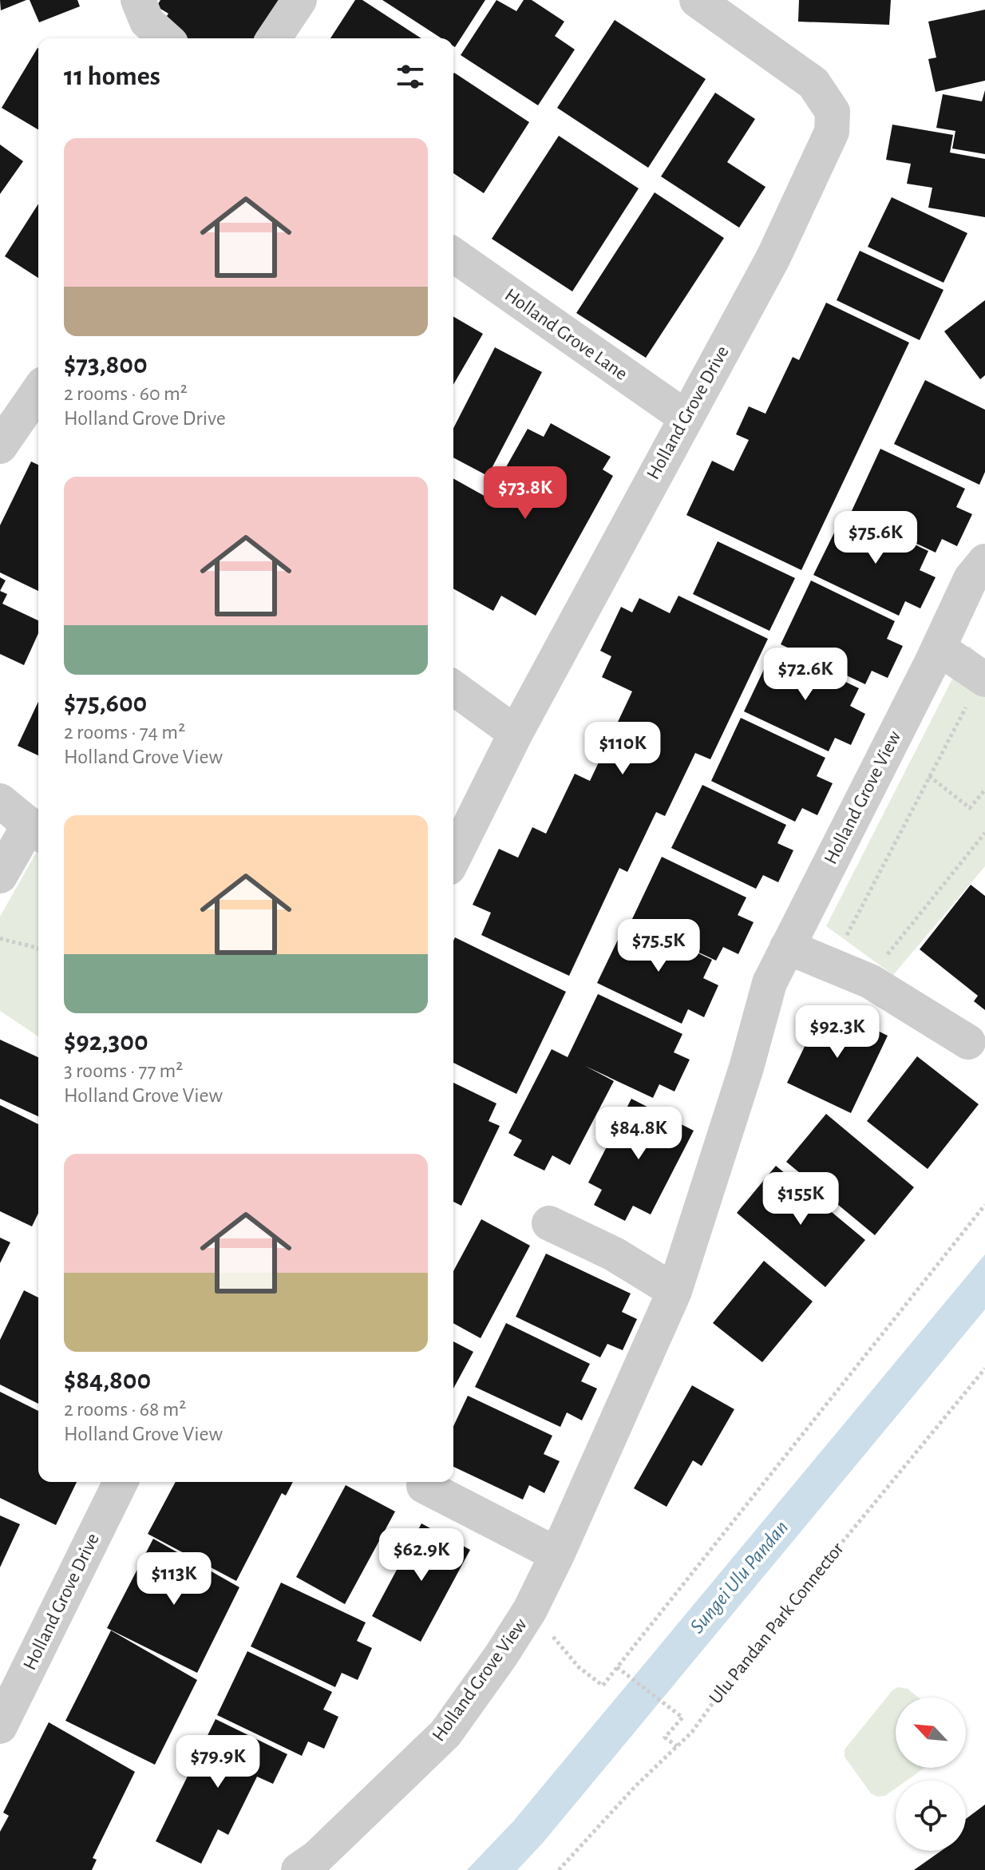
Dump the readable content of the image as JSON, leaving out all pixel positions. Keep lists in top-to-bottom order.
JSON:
{
  "streets": {
    "street": ["Holland Grove Lane", "Holland Grove Drive", "Holland Grove View"],
    "path": ["Ulu Pandan Park Connector"]
  },
  "crossings": [
    ["Holland Grove Lane", "Holland Grove Drive"]
  ],
  "water": ["Sungei Ulu Pandan"],
  "north": "top left",
  "page": {
    "heading": "11 homes",
    "list": [
      {
        "name": "$73,800",
        "note": "2 rooms · 60 m² · Holland Grove Drive"
      },
      {
        "name": "$75,600",
        "note": "2 rooms · 74 m² · Holland Grove View"
      },
      {
        "name": "$92,300",
        "note": "3 rooms · 77 m² · Holland Grove View"
      },
      {
        "name": "$84,800",
        "note": "2 rooms · 68 m² · Holland Grove View"
      }
    ],
    "price": [
      "$73.8K",
      "$75.6K",
      "$72.6K",
      "$110K",
      "$75.5K",
      "$92.3K",
      "$84.8K",
      "$155K",
      "$62.9K",
      "$113K",
      "$79.9K"
    ]
  }
}
